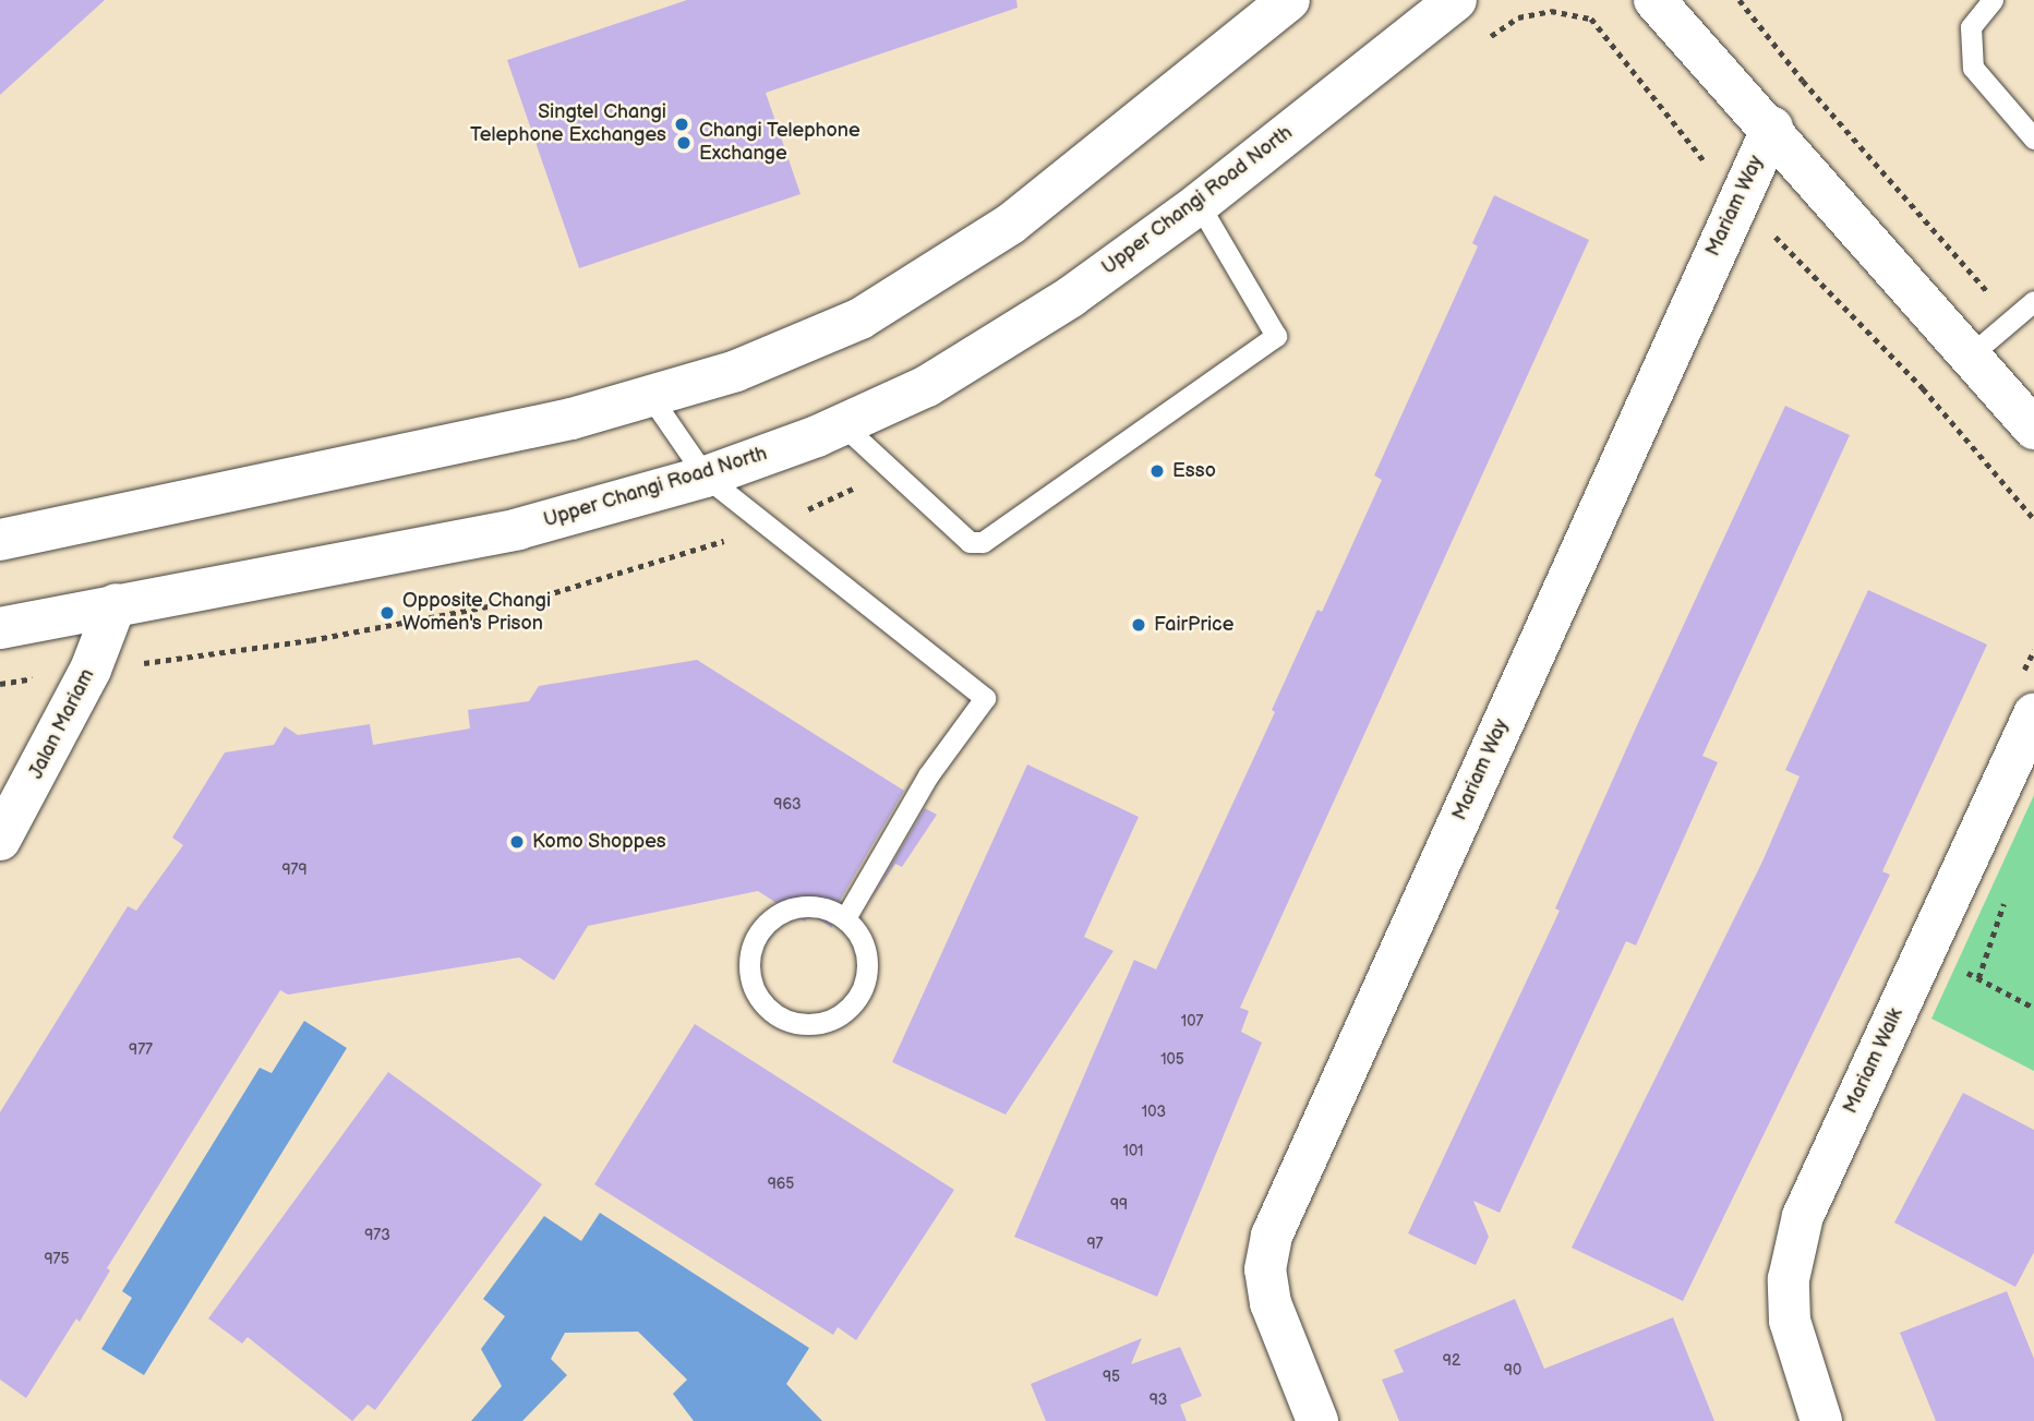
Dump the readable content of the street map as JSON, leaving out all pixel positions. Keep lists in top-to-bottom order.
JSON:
{
  "streets": {
    "street": [
      "Upper Changi Road North",
      "Mariam Way",
      "Jalan Mariam",
      "Mariam Walk"
    ]
  },
  "crossings": [
    ["Upper Changi Road North", "Jalan Mariam"]
  ],
  "places": [
    "Singtel Changi Telephone Exchanges",
    "Changi Telephone Exchange",
    "Esso",
    "Opposite Changi Women's Prison",
    "FairPrice",
    "Komo Shoppes"
  ],
  "house_numbers": [
    "963",
    "979",
    "107",
    "977",
    "105",
    "103",
    "101",
    "965",
    "99",
    "973",
    "97",
    "975",
    "92",
    "90",
    "95",
    "93"
  ]
}
